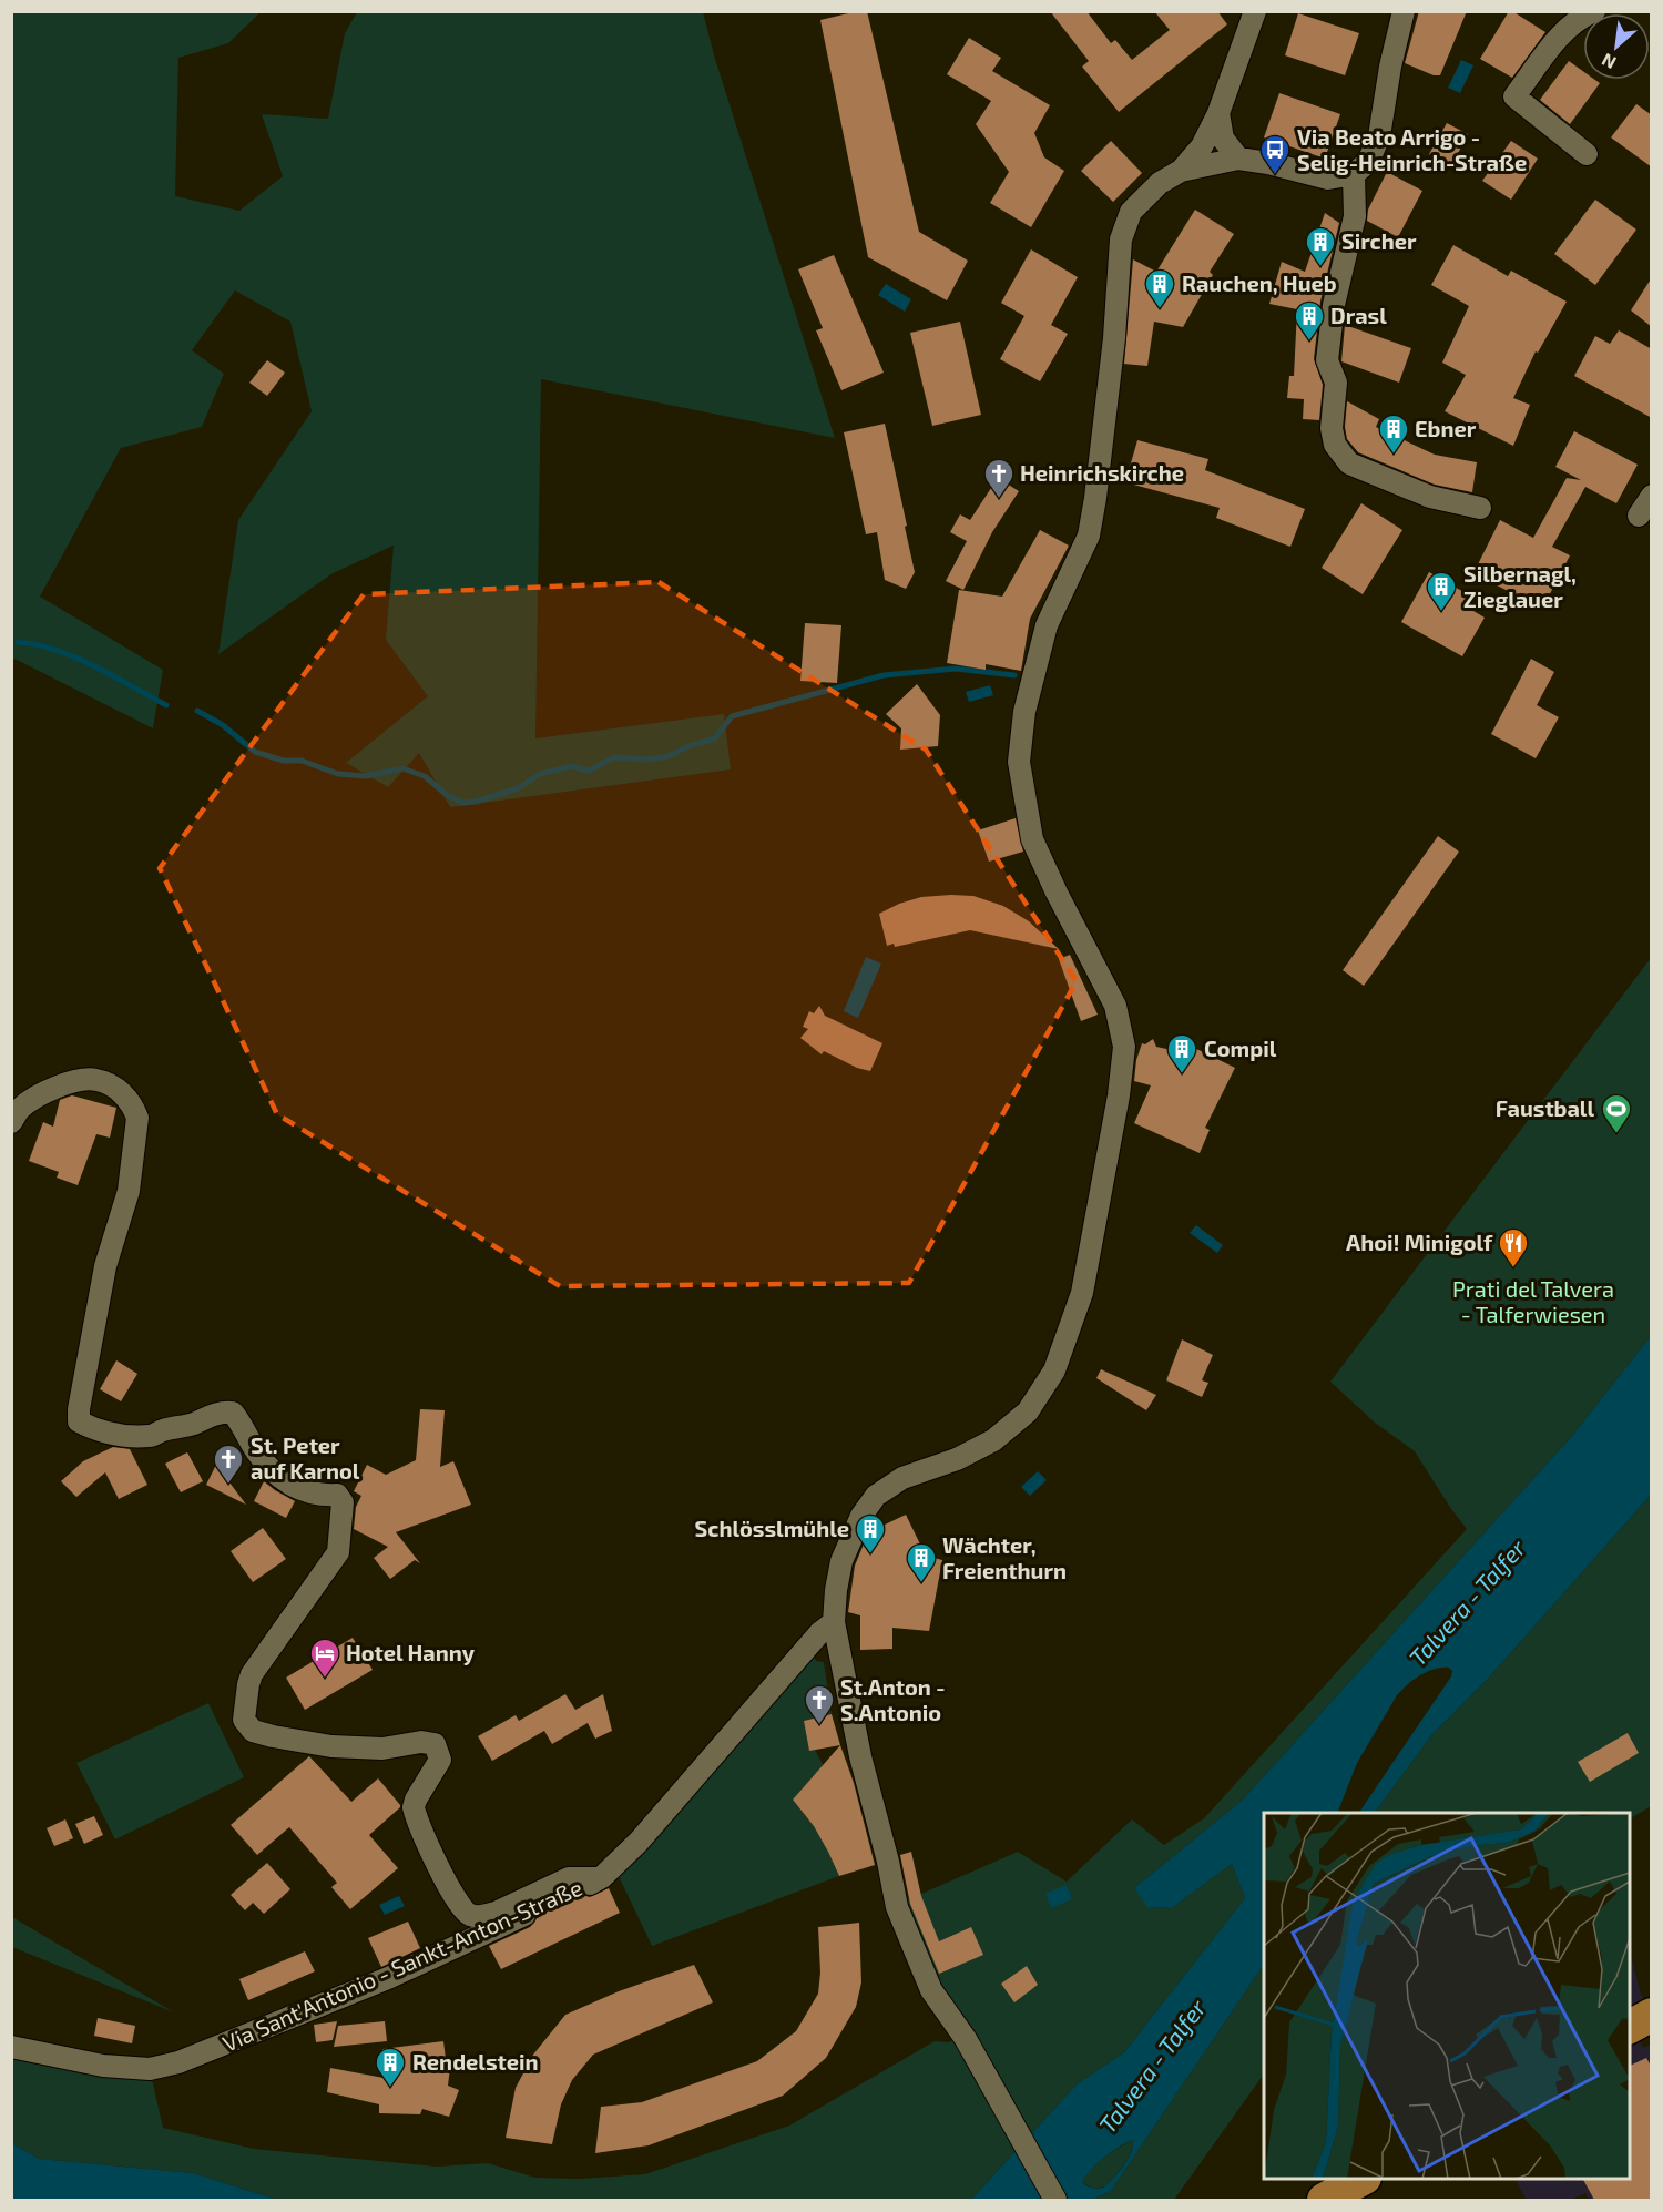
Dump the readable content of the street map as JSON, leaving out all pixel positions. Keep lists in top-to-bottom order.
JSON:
{
  "streets": {
    "street": ["Via Sant'Antonio - Sankt-Anton-Straße"]
  },
  "water": ["Talvera - Talfer"],
  "parks": ["Prati del Talvera - Talferwiesen"],
  "places": {
    "bus stop": ["Via Beato Arrigo - Selig-Heinrich-Straße"],
    "building": [
      "Sircher",
      "Rauchen, Hueb",
      "Drasl",
      "Ebner",
      "Silbernagl, Zieglauer",
      "Compil",
      "Schlösslmühle",
      "Wächter, Freienthurn",
      "Rendelstein"
    ],
    "church": ["Heinrichskirche", "St. Peter auf Karnol", "St.Anton - S.Antonio"],
    "sports": ["Faustball"],
    "restaurant": ["Ahoi! Minigolf"],
    "hotel": ["Hotel Hanny"]
  },
  "north": "bottom left"
}
